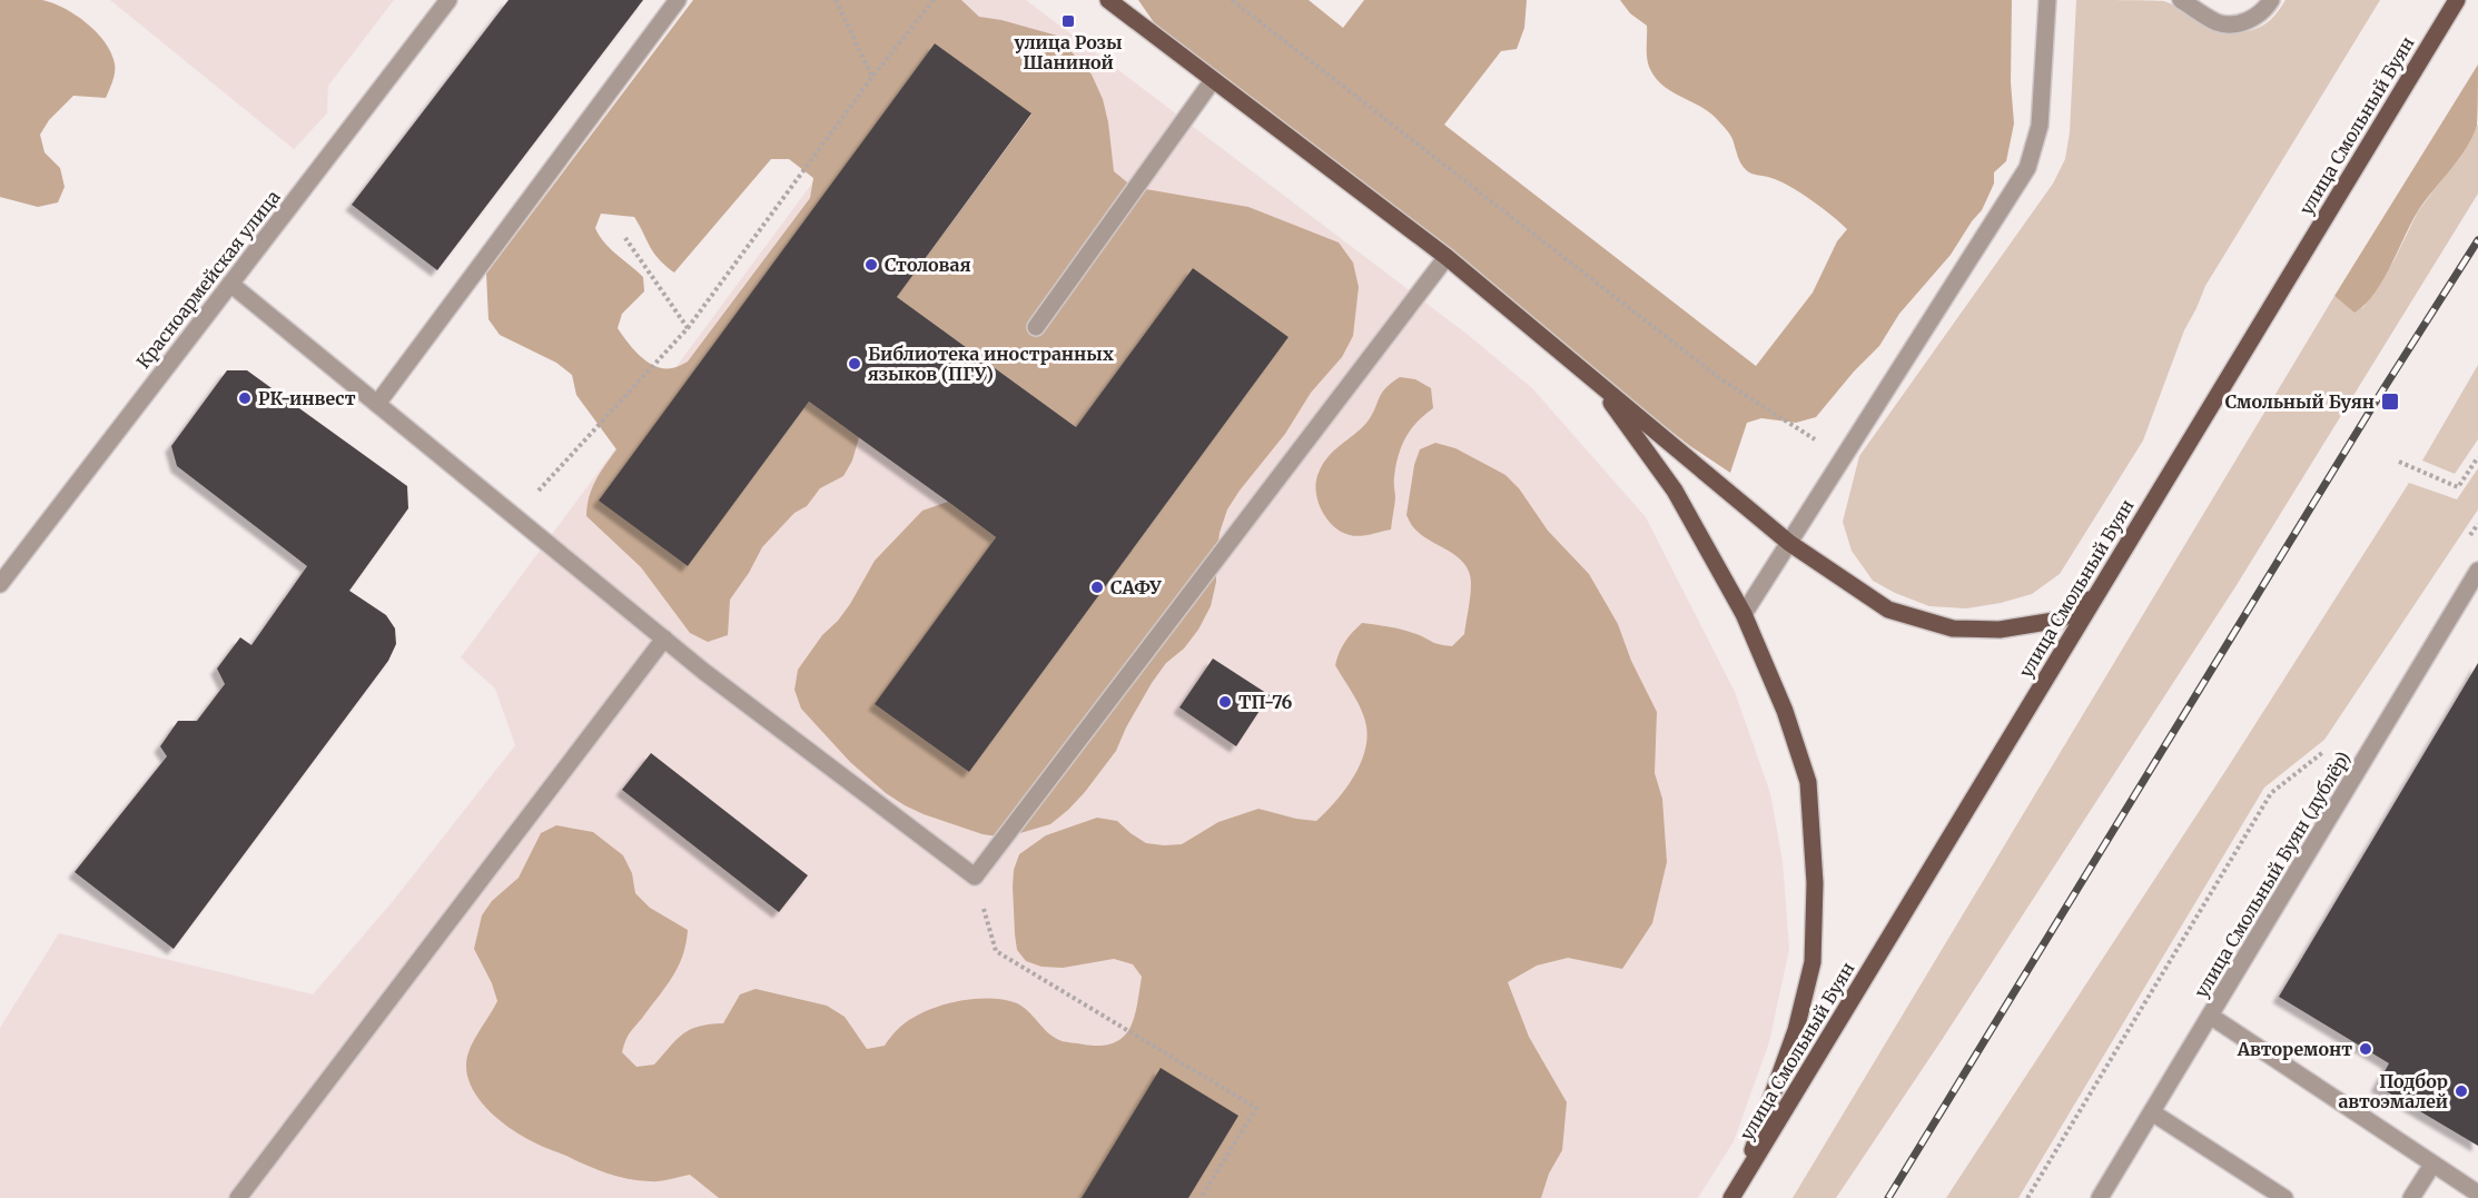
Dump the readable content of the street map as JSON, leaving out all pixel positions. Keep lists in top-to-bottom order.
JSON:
{
  "streets": {
    "main road": ["улица Смольный Буян"],
    "street": ["Красноармейская улица", "улица Смольный Буян (дублёр)"]
  },
  "places": {
    "transit": ["улица Розы Шаниной", "Смольный Буян"],
    "other": [
      "Столовая",
      "Библиотека иностранных языков (ПГУ)",
      "РК-инвест",
      "САФУ",
      "ТП-76",
      "Авторемонт",
      "Подбор автоэмалей"
    ]
  }
}
